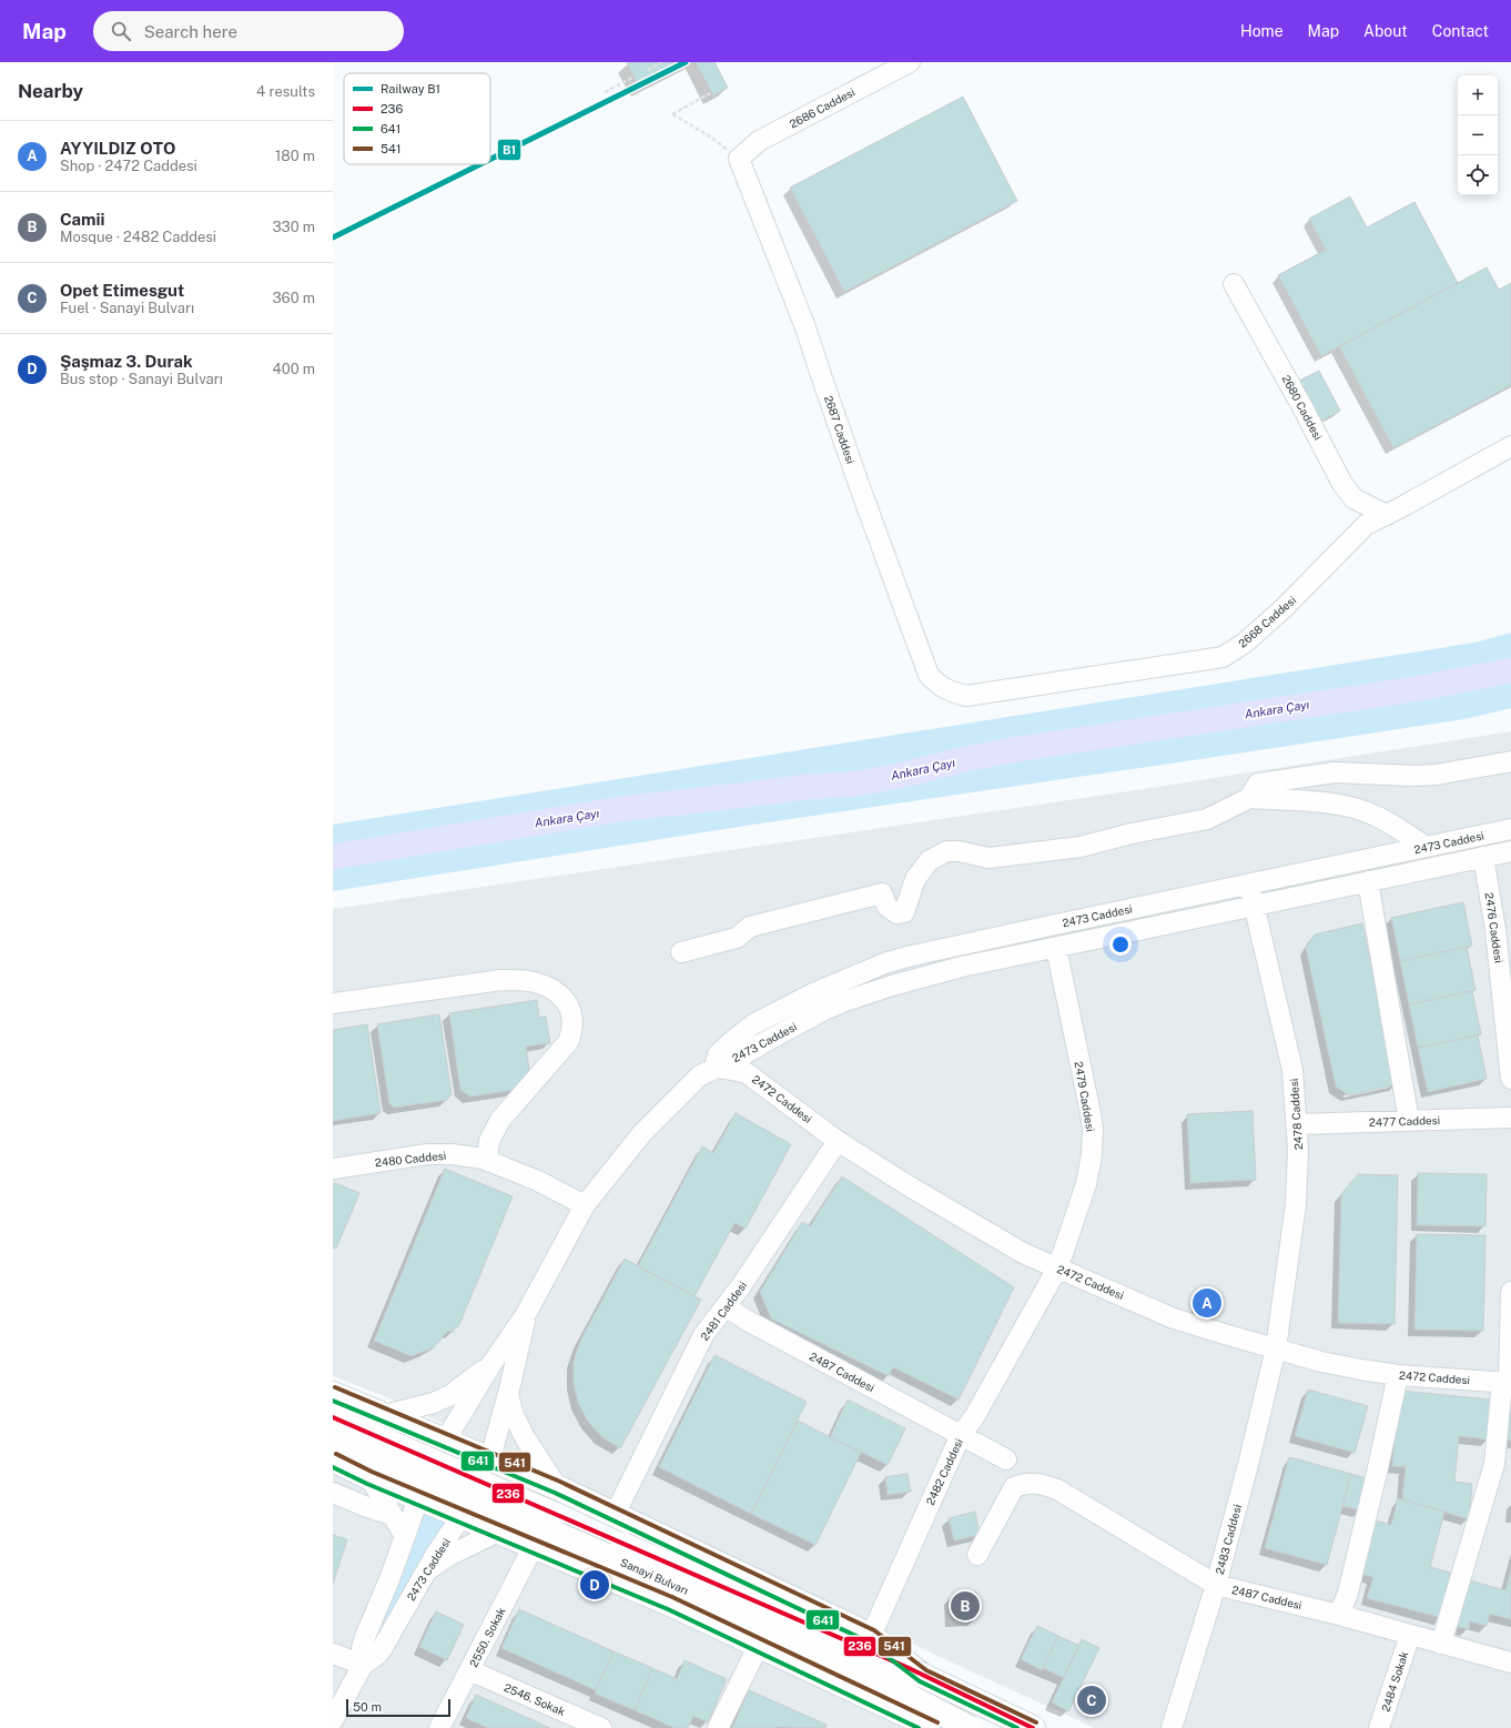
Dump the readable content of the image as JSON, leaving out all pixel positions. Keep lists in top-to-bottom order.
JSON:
{
  "streets": {
    "main road": ["Sanayi Bulvarı"],
    "street": [
      "2686 Caddesi",
      "2680 Caddesi",
      "2687 Caddesi",
      "2668 Caddesi",
      "2473 Caddesi",
      "2476 Caddesi",
      "2479 Caddesi",
      "2472 Caddesi",
      "2478 Caddesi",
      "2477 Caddesi",
      "2480 Caddesi",
      "2481 Caddesi",
      "2487 Caddesi",
      "2482 Caddesi",
      "2483 Caddesi",
      "2550. Sokak",
      "2484 Sokak",
      "2546. Sokak"
    ]
  },
  "crossings": [
    ["2686 Caddesi", "2687 Caddesi"],
    ["2680 Caddesi", "2668 Caddesi"],
    ["2687 Caddesi", "2668 Caddesi"],
    ["2473 Caddesi", "2476 Caddesi"],
    ["2473 Caddesi", "2479 Caddesi"],
    ["2473 Caddesi", "2472 Caddesi"],
    ["2473 Caddesi", "2478 Caddesi"],
    ["2473 Caddesi", "2480 Caddesi"],
    ["2479 Caddesi", "2472 Caddesi"],
    ["2479 Caddesi", "2482 Caddesi"],
    ["2472 Caddesi", "2478 Caddesi"],
    ["2472 Caddesi", "2481 Caddesi"],
    ["2472 Caddesi", "2482 Caddesi"],
    ["2472 Caddesi", "2483 Caddesi"],
    ["2478 Caddesi", "2477 Caddesi"],
    ["2478 Caddesi", "2483 Caddesi"],
    ["2481 Caddesi", "2487 Caddesi"],
    ["2487 Caddesi", "2482 Caddesi"],
    ["2487 Caddesi", "2483 Caddesi"],
    ["2487 Caddesi", "2484 Sokak"],
    ["2550. Sokak", "2546. Sokak"]
  ],
  "water": ["Ankara Çayı"],
  "lines": [
    "rail line B1",
    "transit line 541",
    "transit line 641",
    "transit line 236"
  ],
  "legend": [
    "Railway B1",
    "236",
    "641",
    "541"
  ],
  "scale_bar": "50 m",
  "page": {
    "header": "Map",
    "search": "Search here",
    "nav": [
      "Home",
      "Map",
      "About",
      "Contact"
    ],
    "heading": ["Nearby", "4 results"],
    "map_buttons": ["+", "−"],
    "list": [
      {
        "mark": "A",
        "name": "AYYILDIZ OTO",
        "note": "Shop · 2472 Caddesi",
        "value": "180 m"
      },
      {
        "mark": "B",
        "name": "Camii",
        "note": "Mosque · 2482 Caddesi",
        "value": "330 m"
      },
      {
        "mark": "C",
        "name": "Opet Etimesgut",
        "note": "Fuel · Sanayi Bulvarı",
        "value": "360 m"
      },
      {
        "mark": "D",
        "name": "Şaşmaz 3. Durak",
        "note": "Bus stop · Sanayi Bulvarı",
        "value": "400 m"
      }
    ],
    "pins": [
      "A",
      "D",
      "B",
      "C"
    ],
    "scale": "50 m"
  }
}
